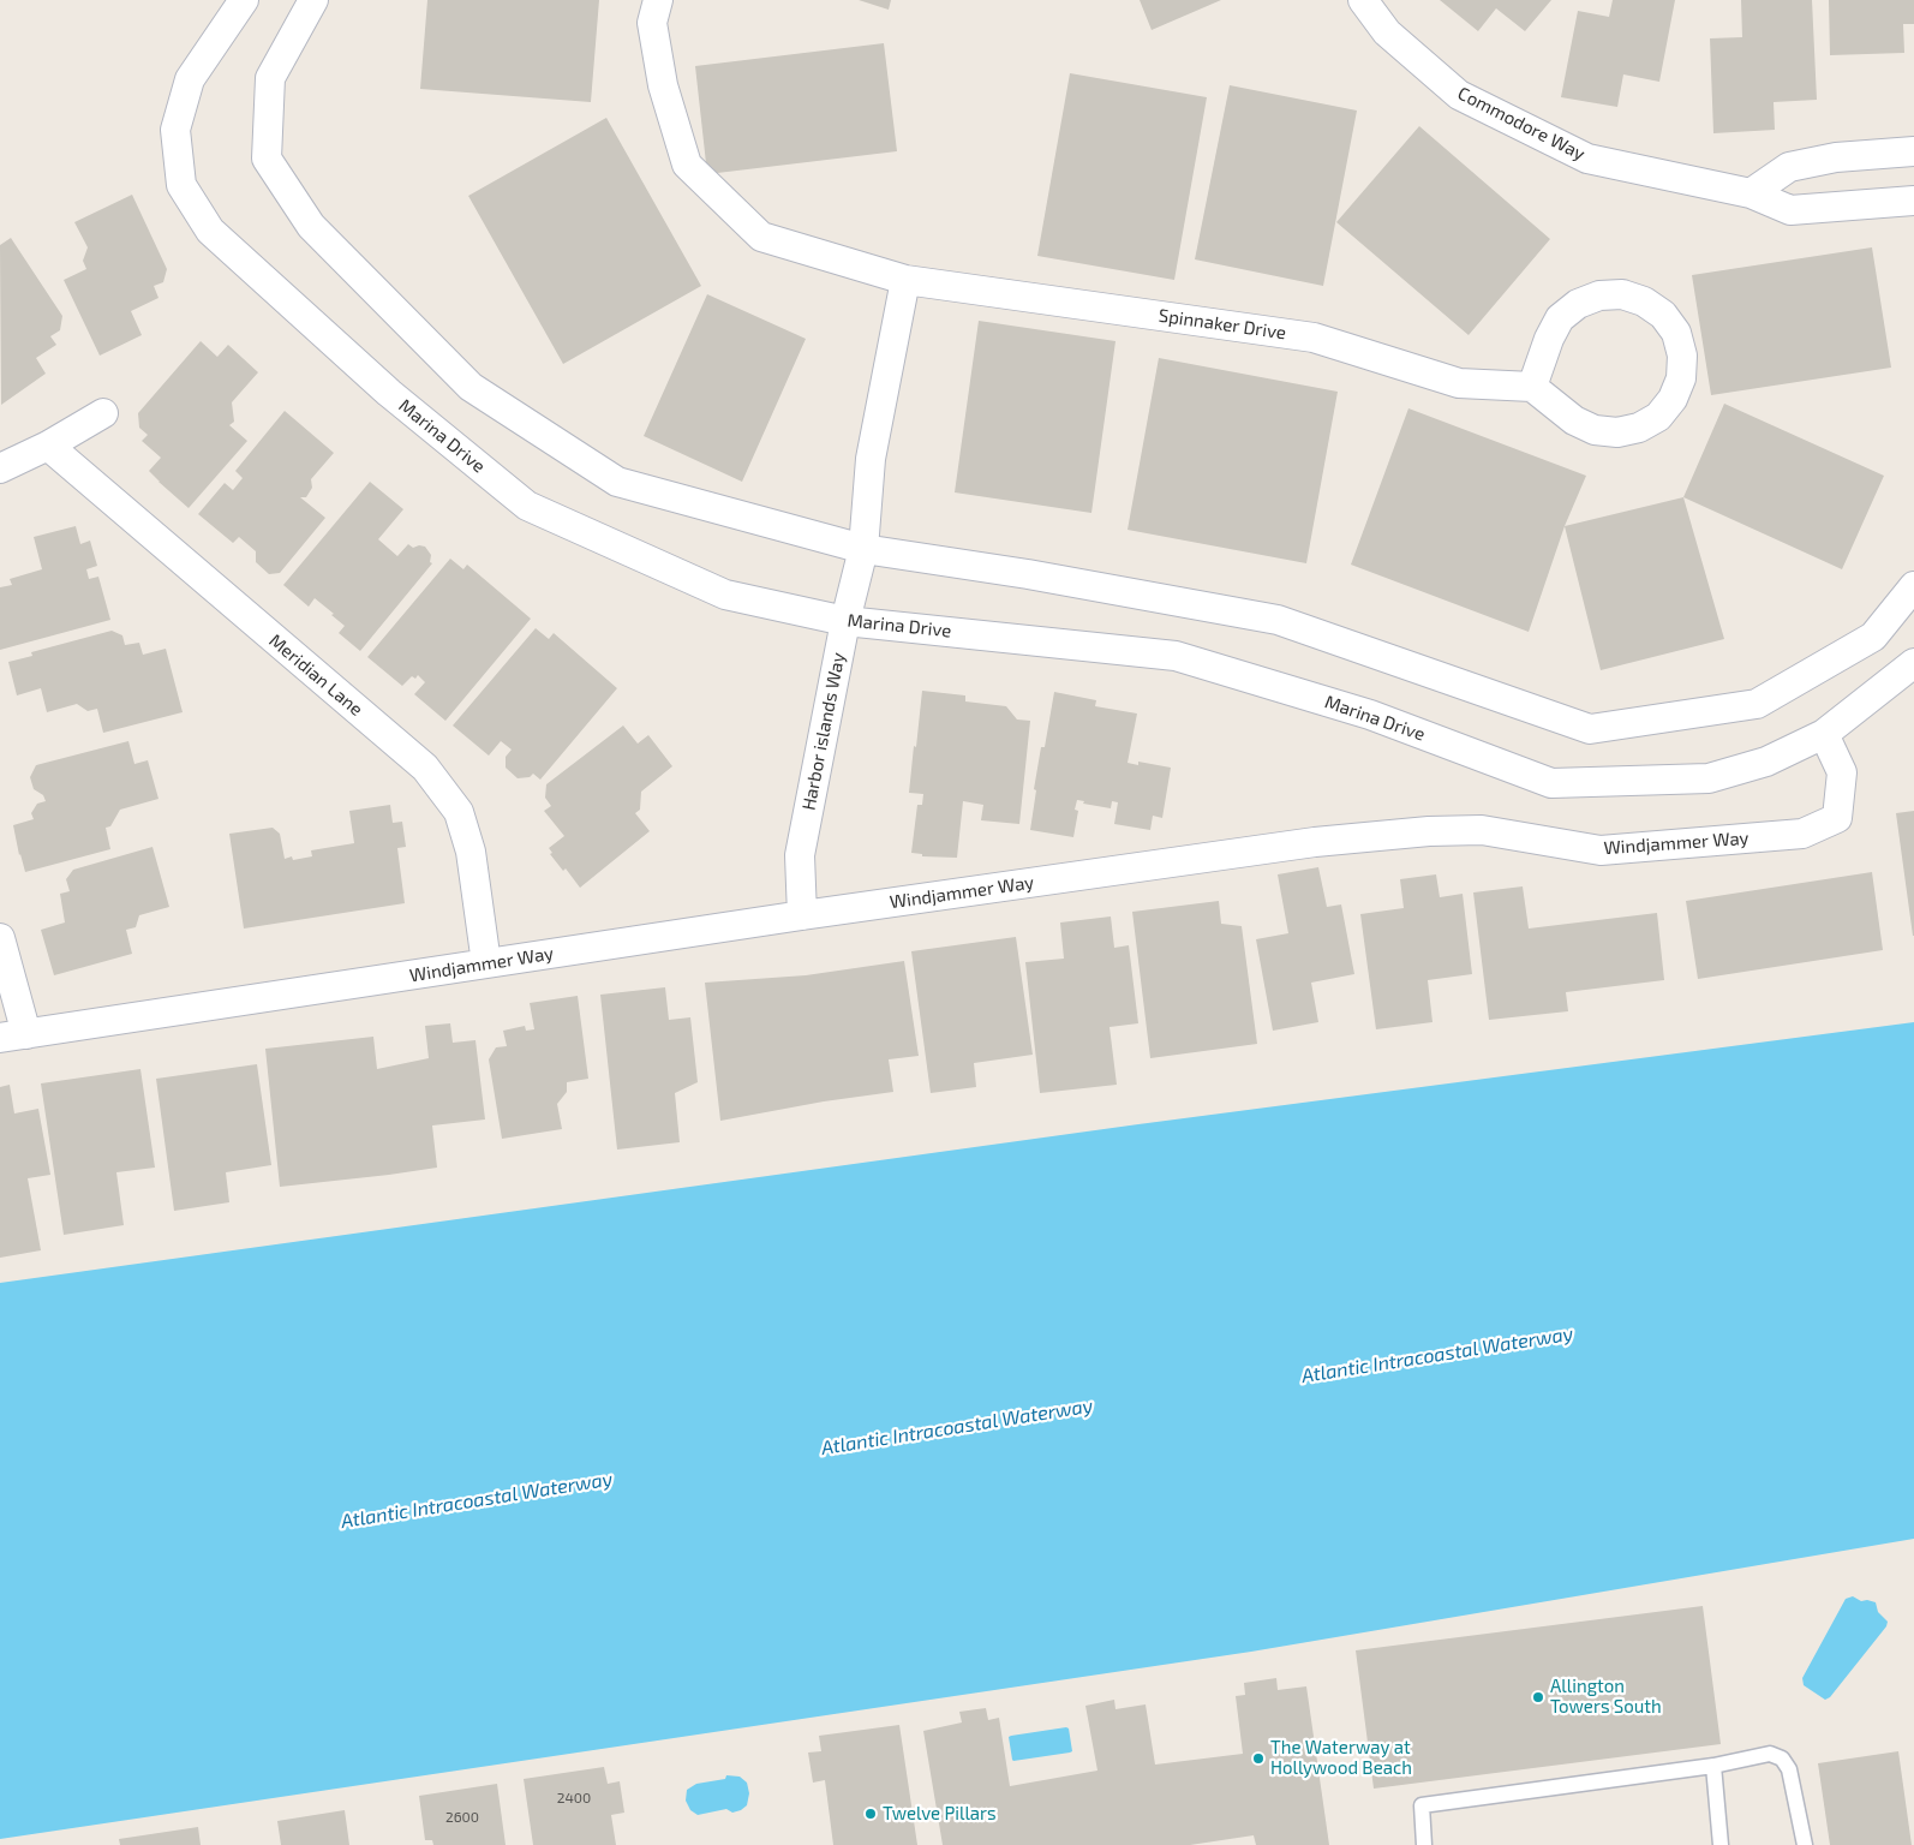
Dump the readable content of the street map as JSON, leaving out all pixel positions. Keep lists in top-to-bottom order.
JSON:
{
  "streets": {
    "street": [
      "Commodore Way",
      "Spinnaker Drive",
      "Marina Drive",
      "Meridian Lane",
      "Harbor islands Way",
      "Windjammer Way"
    ]
  },
  "crossings": [
    ["Marina Drive", "Harbor islands Way"],
    ["Marina Drive", "Windjammer Way"],
    ["Meridian Lane", "Windjammer Way"],
    ["Harbor islands Way", "Windjammer Way"]
  ],
  "water": ["Atlantic Intracoastal Waterway"],
  "places": ["Allington Towers South", "The Waterway at Hollywood Beach", "Twelve Pillars"],
  "house_numbers": ["2400", "2600"]
}
